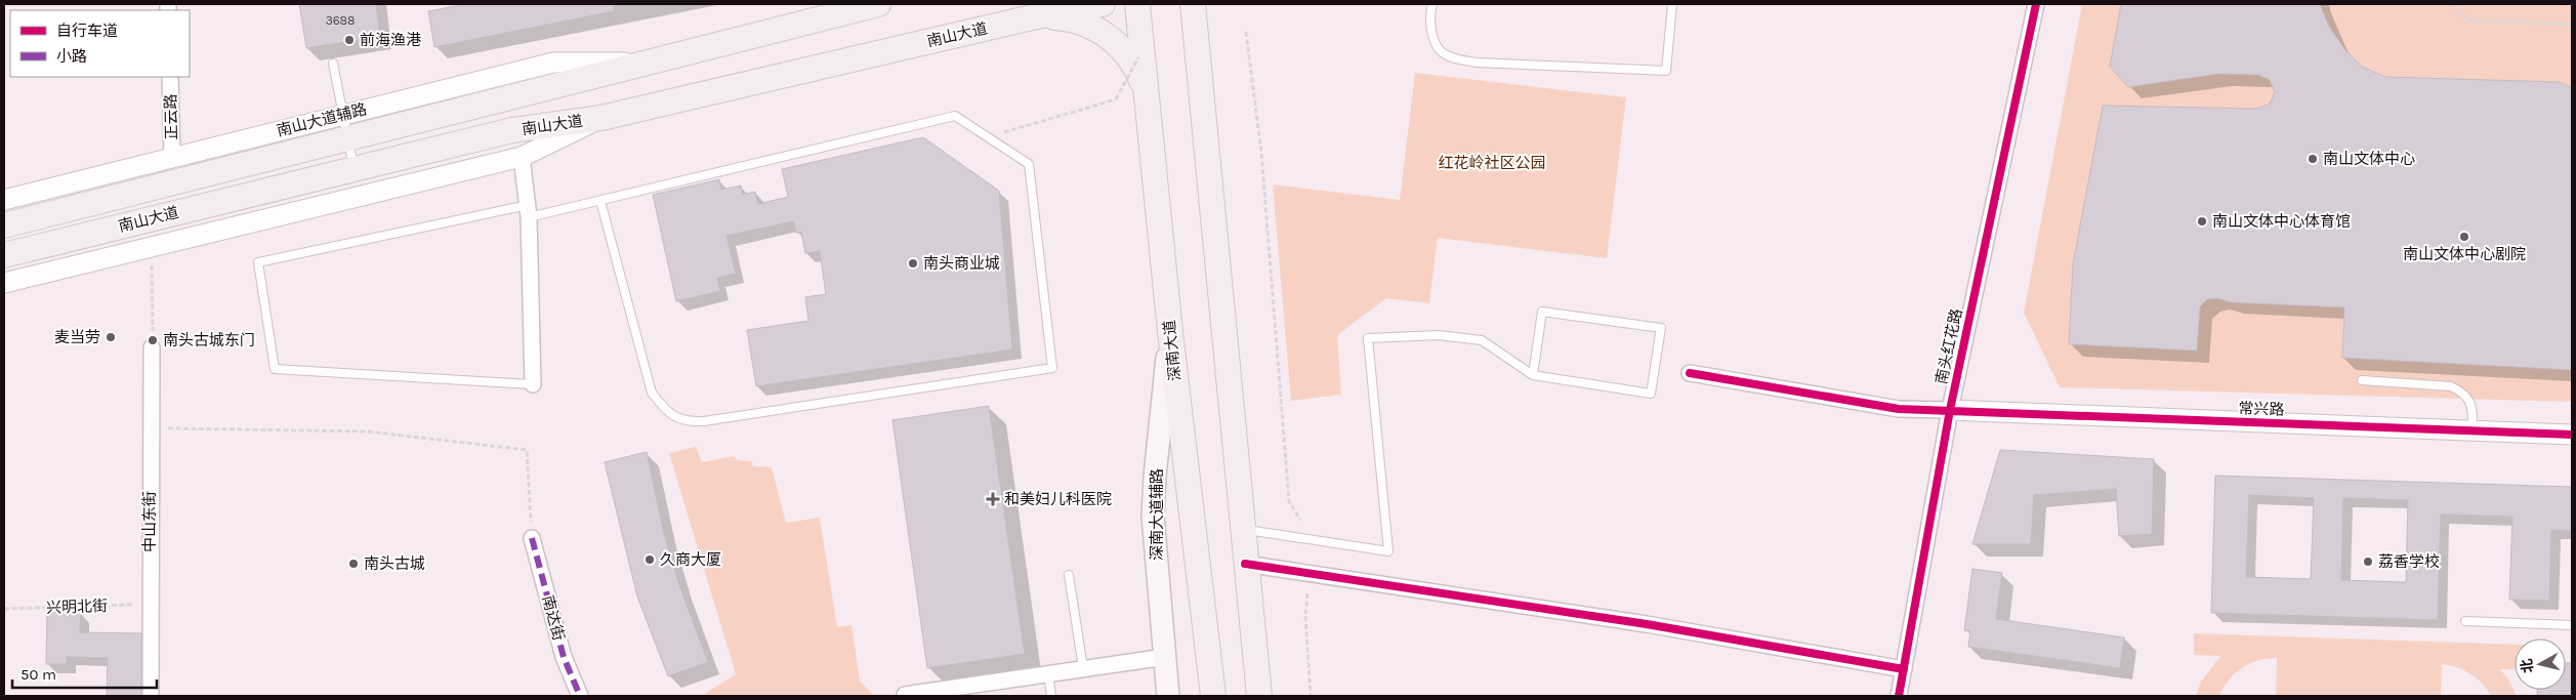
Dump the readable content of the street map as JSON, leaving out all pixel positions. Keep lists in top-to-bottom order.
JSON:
{
  "streets": {
    "main road": ["南山大道", "深南大道", "深南大道辅路"],
    "street": [
      "正云路",
      "南山大道辅路",
      "南头红花路",
      "常兴路",
      "中山东街",
      "南达街"
    ],
    "path": ["兴明北街"]
  },
  "crossings": [
    ["南山大道", "南山大道辅路"],
    ["正云路", "南山大道辅路"],
    ["南头红花路", "常兴路"],
    ["深南大道", "深南大道辅路"],
    ["中山东街", "兴明北街"]
  ],
  "parks": ["红花岭社区公园"],
  "places": {
    "other": [
      "前海渔港",
      "南山文体中心",
      "南山文体中心体育馆",
      "南山文体中心剧院",
      "南头商业城",
      "麦当劳",
      "南头古城东门",
      "久商大厦",
      "荔香学校",
      "南头古城"
    ],
    "health": ["和美妇儿科医院"]
  },
  "house_numbers": ["3688"],
  "legend": ["自行车道", "小路"],
  "scale_bar": "50 m",
  "north": "left"
}
